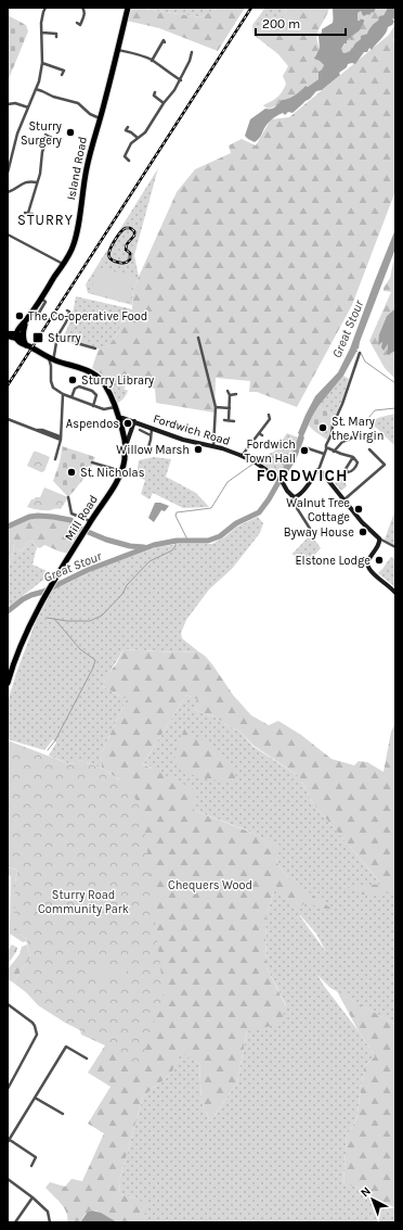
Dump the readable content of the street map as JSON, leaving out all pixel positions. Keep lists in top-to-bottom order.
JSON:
{
  "streets": {
    "highway": ["Island Road", "Mill Road"],
    "street": ["Fordwich Road"]
  },
  "districts": ["STURRY", "FORDWICH"],
  "water": ["Great Stour"],
  "parks": ["Chequers Wood", "Sturry Road Community Park"],
  "places": {
    "other": [
      "Sturry Surgery",
      "The Co-operative Food",
      "Sturry Library",
      "Aspendos",
      "St. Mary the Virgin",
      "Willow Marsh",
      "Fordwich Town Hall",
      "St. Nicholas",
      "Walnut Tree Cottage",
      "Byway House",
      "Elstone Lodge"
    ],
    "transit": ["Sturry"]
  },
  "scale_bar": "200 m",
  "north": "top left"
}
